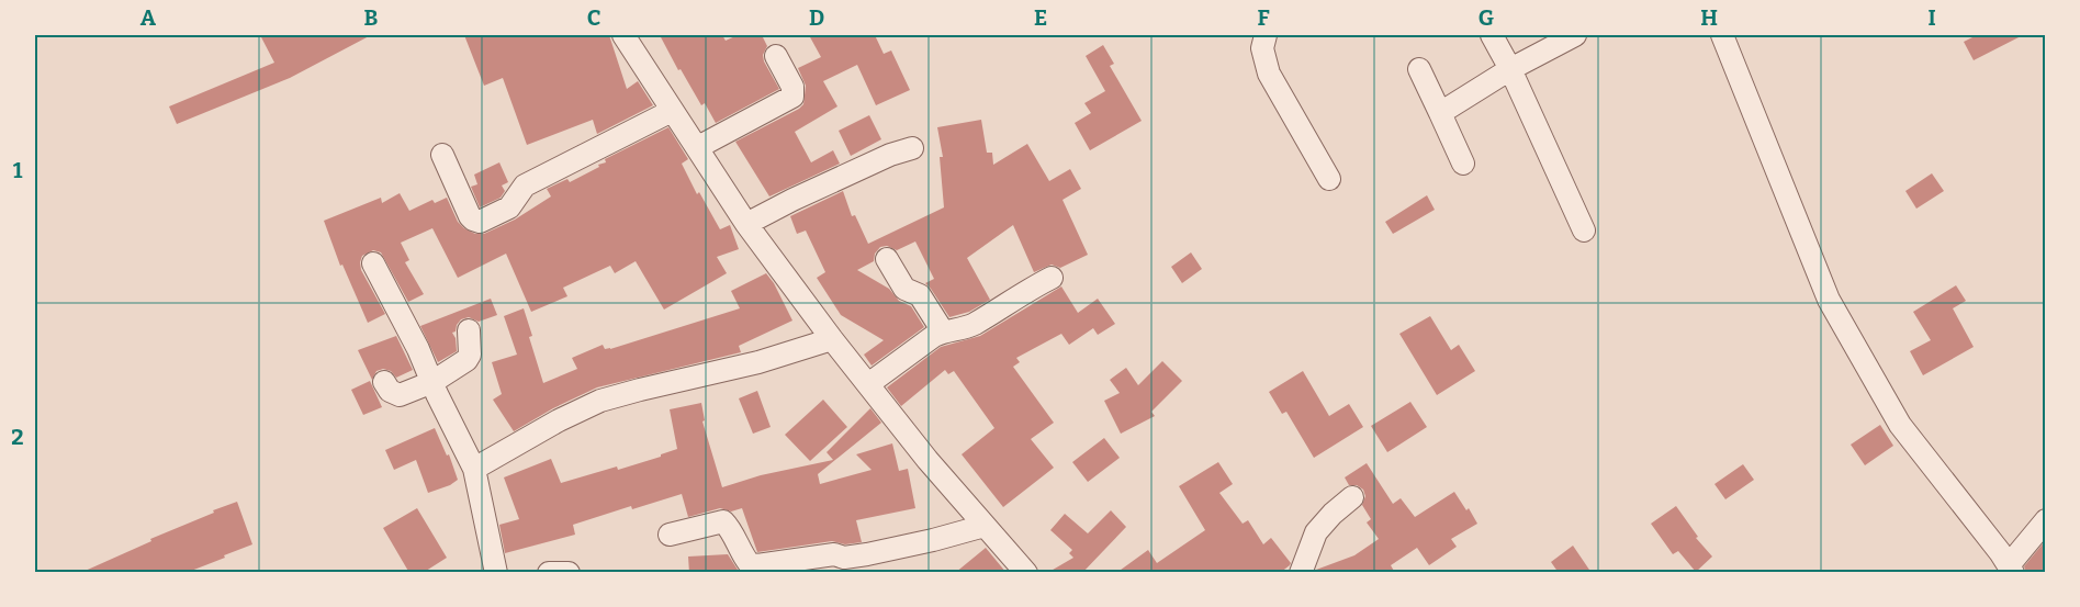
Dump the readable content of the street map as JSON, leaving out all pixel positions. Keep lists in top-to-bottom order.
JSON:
{
  "grid": {
    "columns": [
      "A",
      "B",
      "C",
      "D",
      "E",
      "F",
      "G",
      "H",
      "I"
    ],
    "rows": ["1", "2"]
  }
}
